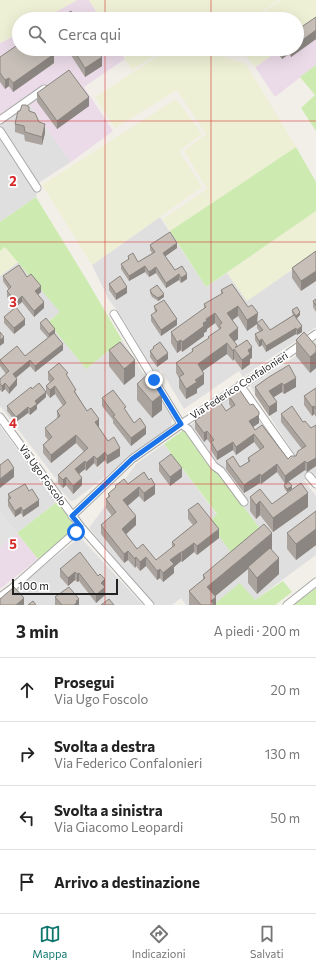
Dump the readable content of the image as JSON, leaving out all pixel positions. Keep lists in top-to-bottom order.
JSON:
{
  "streets": {
    "street": ["Via Federico Confalonieri", "Via Ugo Foscolo"]
  },
  "crossings": [
    ["Via Federico Confalonieri", "Via Ugo Foscolo"]
  ],
  "scale_bar": "100 m",
  "page": {
    "search": "Cerca qui",
    "scale": "100 m",
    "heading": ["3 min", "A piedi · 200 m"],
    "list": [
      ["Prosegui", "Via Ugo Foscolo", "20 m"],
      ["Svolta a destra", "Via Federico Confalonieri", "130 m"],
      ["Svolta a sinistra", "Via Giacomo Leopardi", "50 m"],
      "Arrivo a destinazione"
    ],
    "nav": ["Mappa", "Indicazioni", "Salvati"]
  },
  "grid": {
    "rows": [
      "2",
      "3",
      "4",
      "5"
    ]
  }
}
